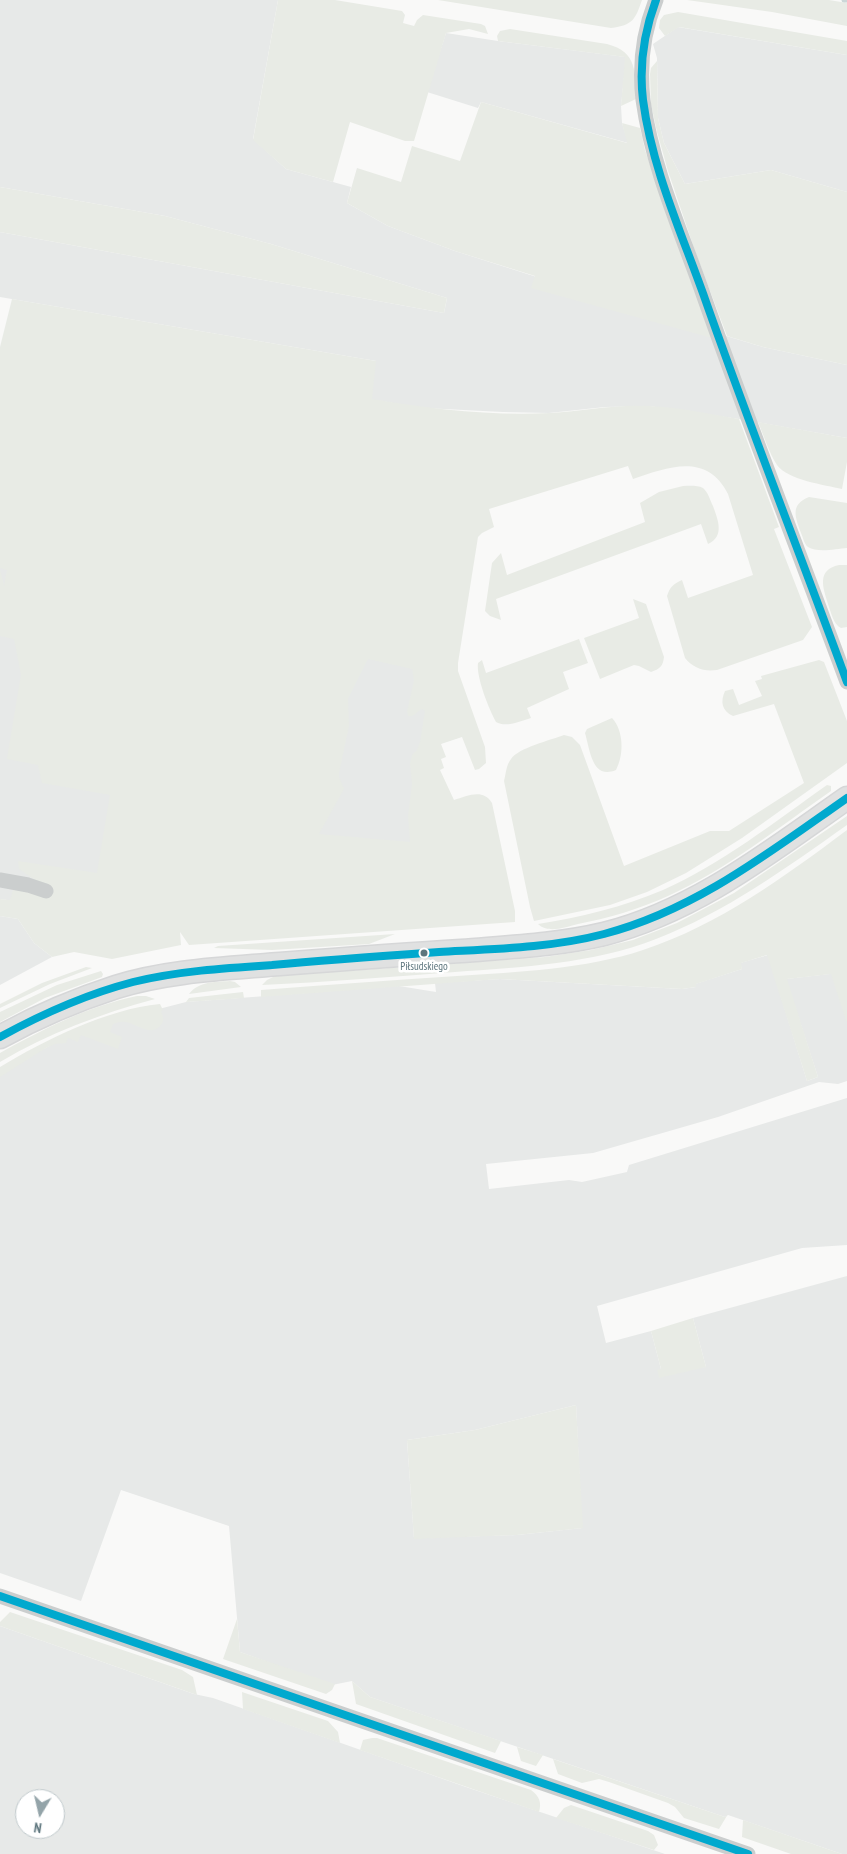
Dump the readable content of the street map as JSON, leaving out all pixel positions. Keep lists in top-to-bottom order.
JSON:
{
  "places": ["Piłsudskiego"],
  "north": "bottom"
}
